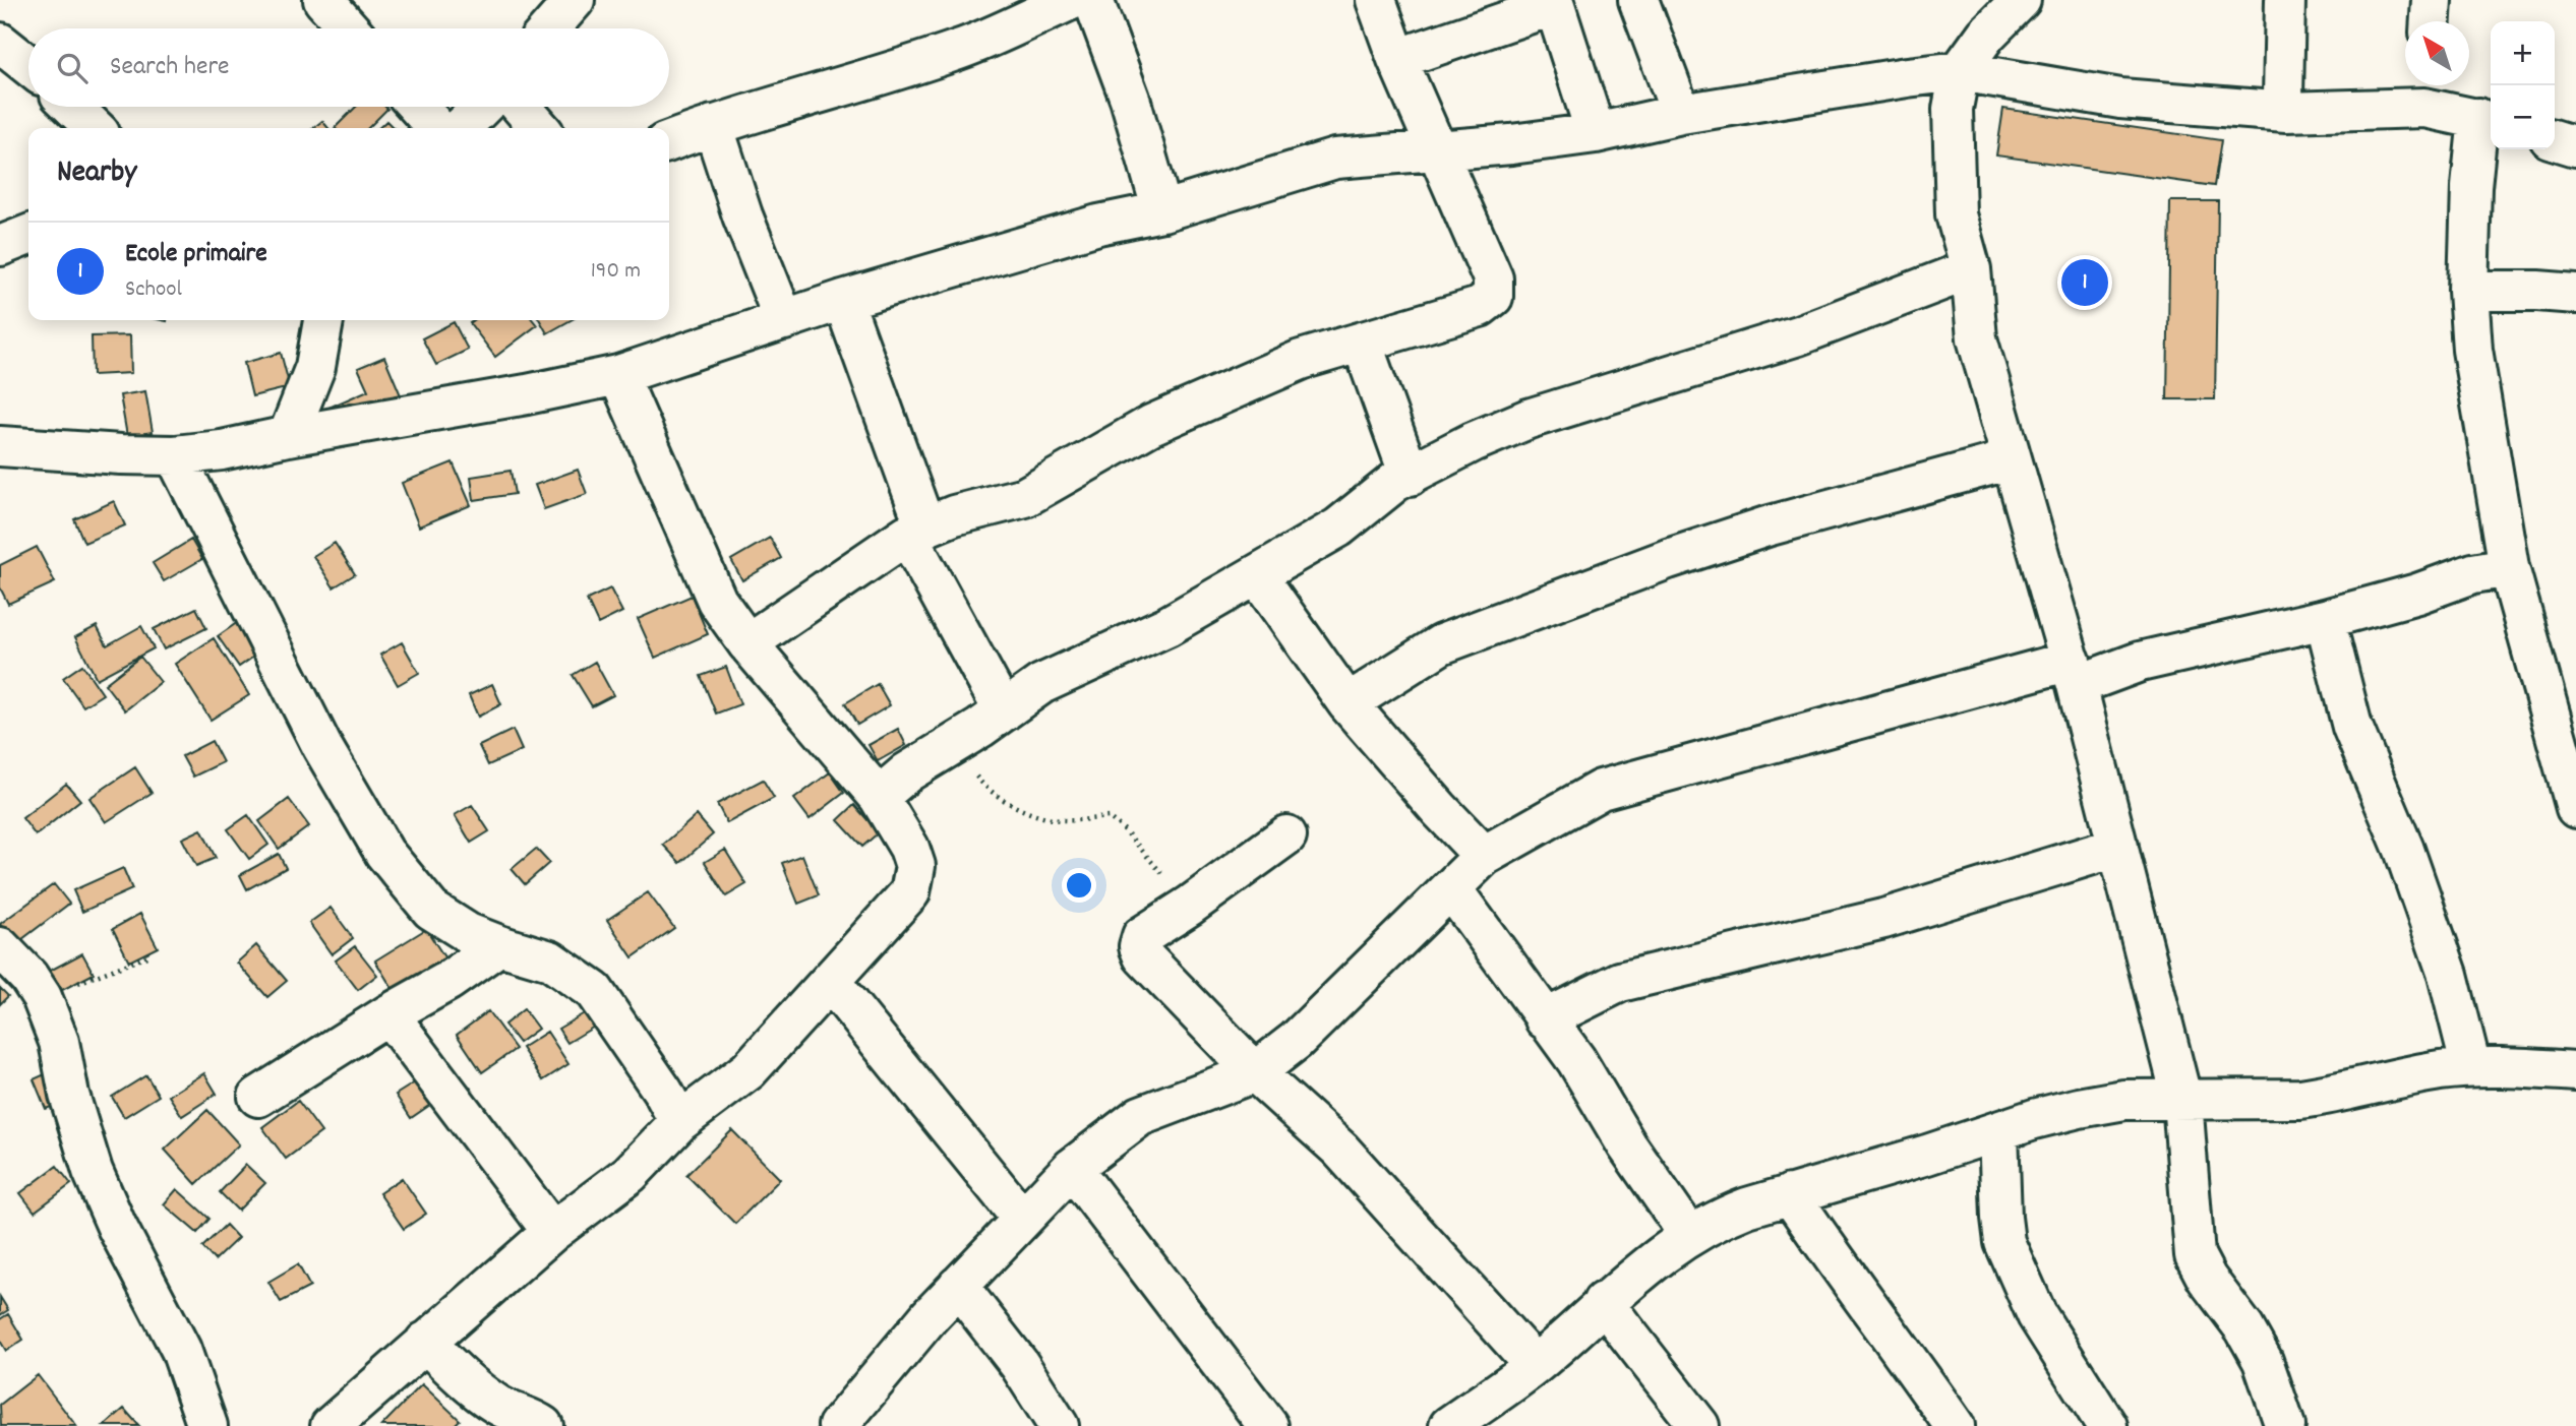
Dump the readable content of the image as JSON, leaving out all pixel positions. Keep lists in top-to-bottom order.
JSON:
{
  "north": "top left",
  "page": {
    "map_buttons": ["+", "−"],
    "search": "Search here",
    "heading": "Nearby",
    "list": [
      {
        "mark": "1",
        "name": "Ecole primaire",
        "note": "School",
        "value": "190 m"
      }
    ],
    "pins": "1"
  }
}
